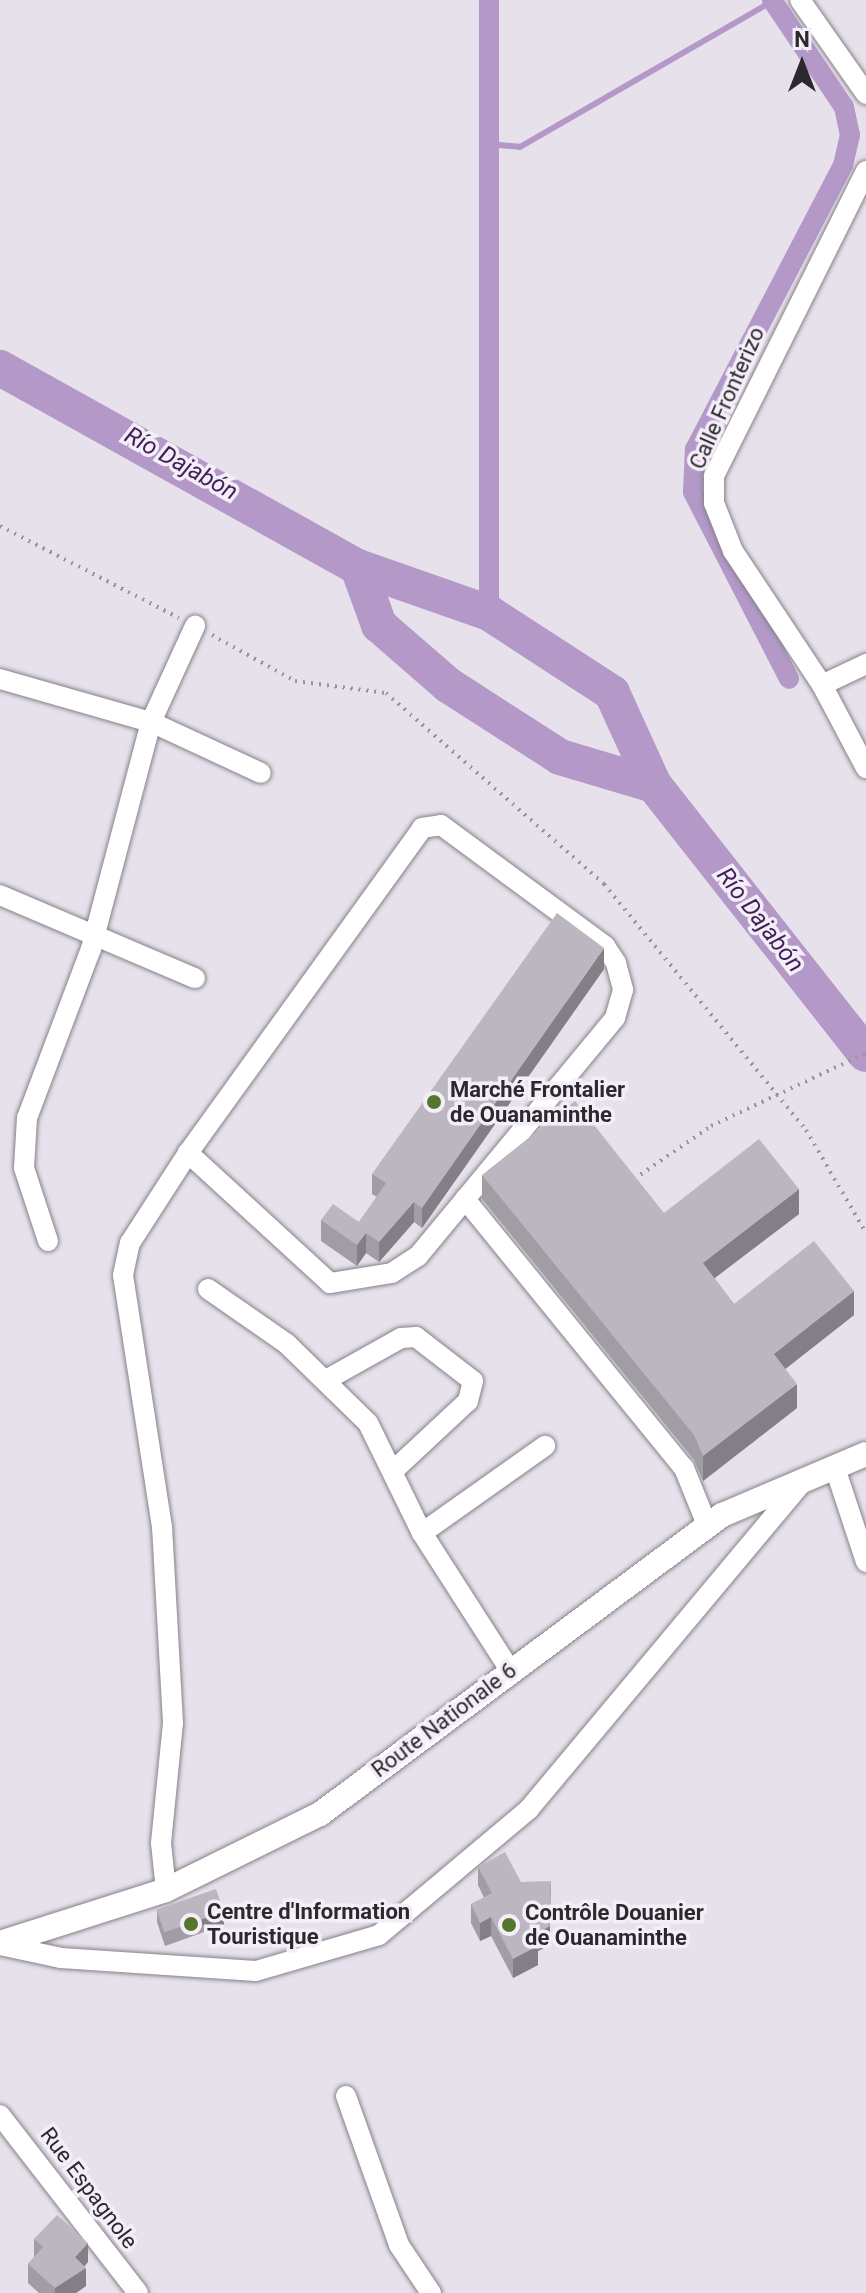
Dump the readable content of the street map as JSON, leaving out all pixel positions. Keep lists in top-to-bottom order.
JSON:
{
  "streets": {
    "main road": ["Route Nationale 6"],
    "street": ["Calle Fronterizo", "Rue Espagnole"]
  },
  "water": ["Río Dajabón"],
  "places": ["Marché Frontalier de Ouanaminthe", "Centre d'Information Touristique", "Contrôle Douanier de Ouanaminthe"],
  "north": "top"
}
